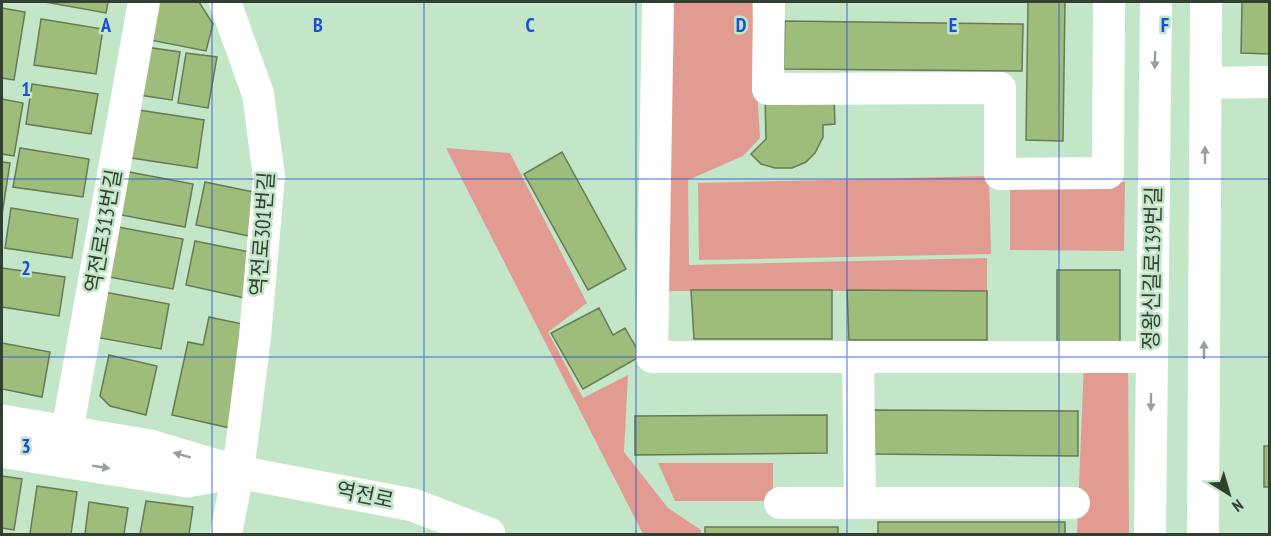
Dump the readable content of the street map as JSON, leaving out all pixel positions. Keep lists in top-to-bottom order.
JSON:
{
  "streets": {
    "main road": ["역전로"],
    "street": ["역전로313번길", "역전로301번길", "정왕신길로139번길"]
  },
  "crossings": [
    ["역전로313번길", "역전로"],
    ["역전로301번길", "역전로"]
  ],
  "north": "bottom right",
  "grid": {
    "columns": [
      "A",
      "B",
      "C",
      "D",
      "E",
      "F"
    ],
    "rows": ["1", "2", "3"]
  }
}
